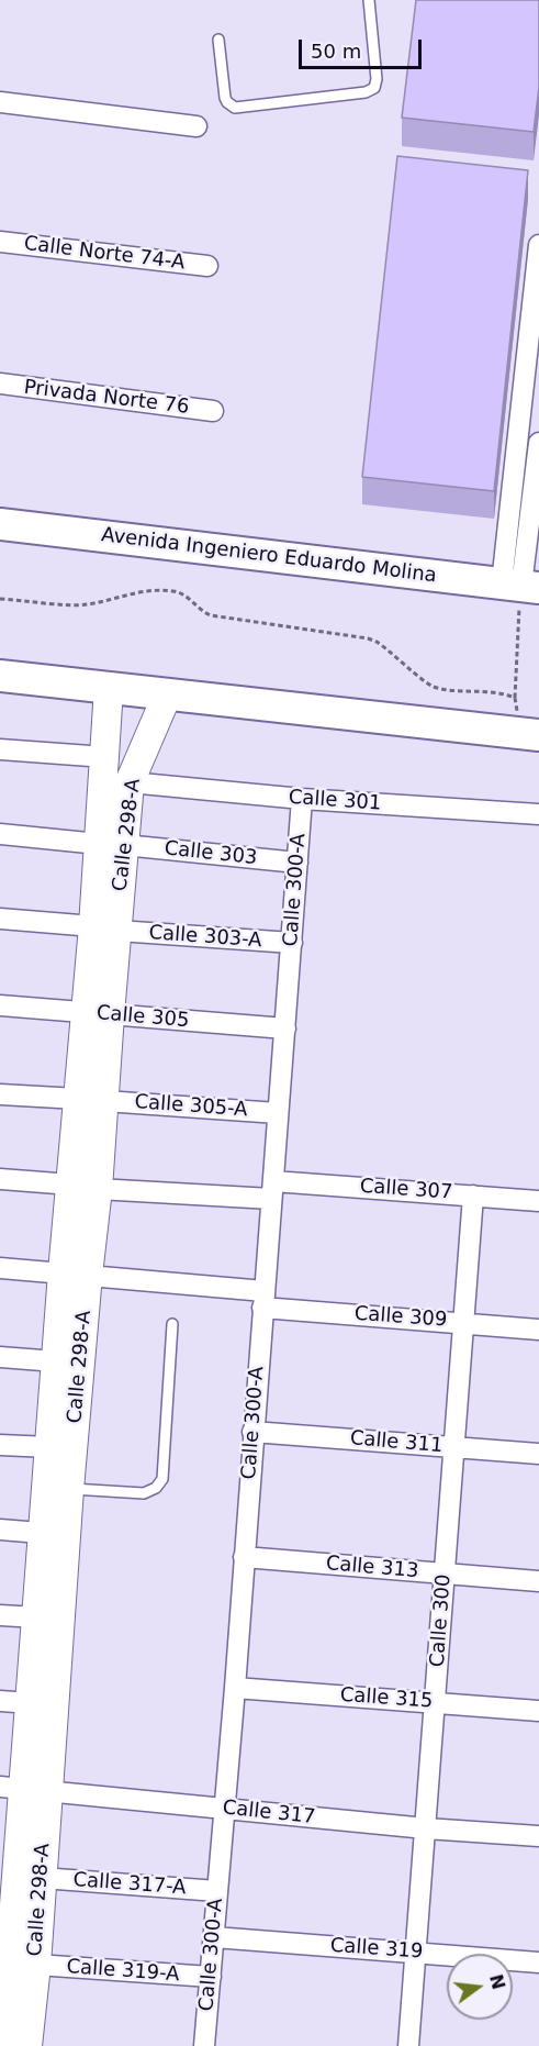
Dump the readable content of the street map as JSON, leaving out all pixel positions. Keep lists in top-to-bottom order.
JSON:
{
  "streets": {
    "main road": ["Avenida Ingeniero Eduardo Molina"],
    "street": [
      "Calle Norte 74-A",
      "Privada Norte 76",
      "Calle 301",
      "Calle 298-A",
      "Calle 303",
      "Calle 300-A",
      "Calle 303-A",
      "Calle 305",
      "Calle 305-A",
      "Calle 307",
      "Calle 309",
      "Calle 311",
      "Calle 313",
      "Calle 300",
      "Calle 315",
      "Calle 317",
      "Calle 317-A",
      "Calle 319",
      "Calle 319-A"
    ]
  },
  "crossings": [
    ["Calle 301", "Calle 298-A"],
    ["Calle 301", "Calle 300-A"],
    ["Calle 298-A", "Calle 303"],
    ["Calle 298-A", "Calle 303-A"],
    ["Calle 298-A", "Calle 305"],
    ["Calle 298-A", "Calle 305-A"],
    ["Calle 298-A", "Calle 307"],
    ["Calle 298-A", "Calle 309"],
    ["Calle 298-A", "Calle 317"],
    ["Calle 298-A", "Calle 317-A"],
    ["Calle 298-A", "Calle 319-A"],
    ["Calle 303", "Calle 300-A"],
    ["Calle 300-A", "Calle 303-A"],
    ["Calle 300-A", "Calle 305"],
    ["Calle 300-A", "Calle 305-A"],
    ["Calle 300-A", "Calle 307"],
    ["Calle 300-A", "Calle 309"],
    ["Calle 300-A", "Calle 311"],
    ["Calle 300-A", "Calle 313"],
    ["Calle 300-A", "Calle 315"],
    ["Calle 300-A", "Calle 317"],
    ["Calle 300-A", "Calle 317-A"],
    ["Calle 300-A", "Calle 319"],
    ["Calle 300-A", "Calle 319-A"],
    ["Calle 307", "Calle 300"],
    ["Calle 309", "Calle 300"],
    ["Calle 311", "Calle 300"],
    ["Calle 313", "Calle 300"],
    ["Calle 300", "Calle 315"],
    ["Calle 300", "Calle 317"],
    ["Calle 300", "Calle 319"]
  ],
  "scale_bar": "50 m",
  "north": "right"
}
